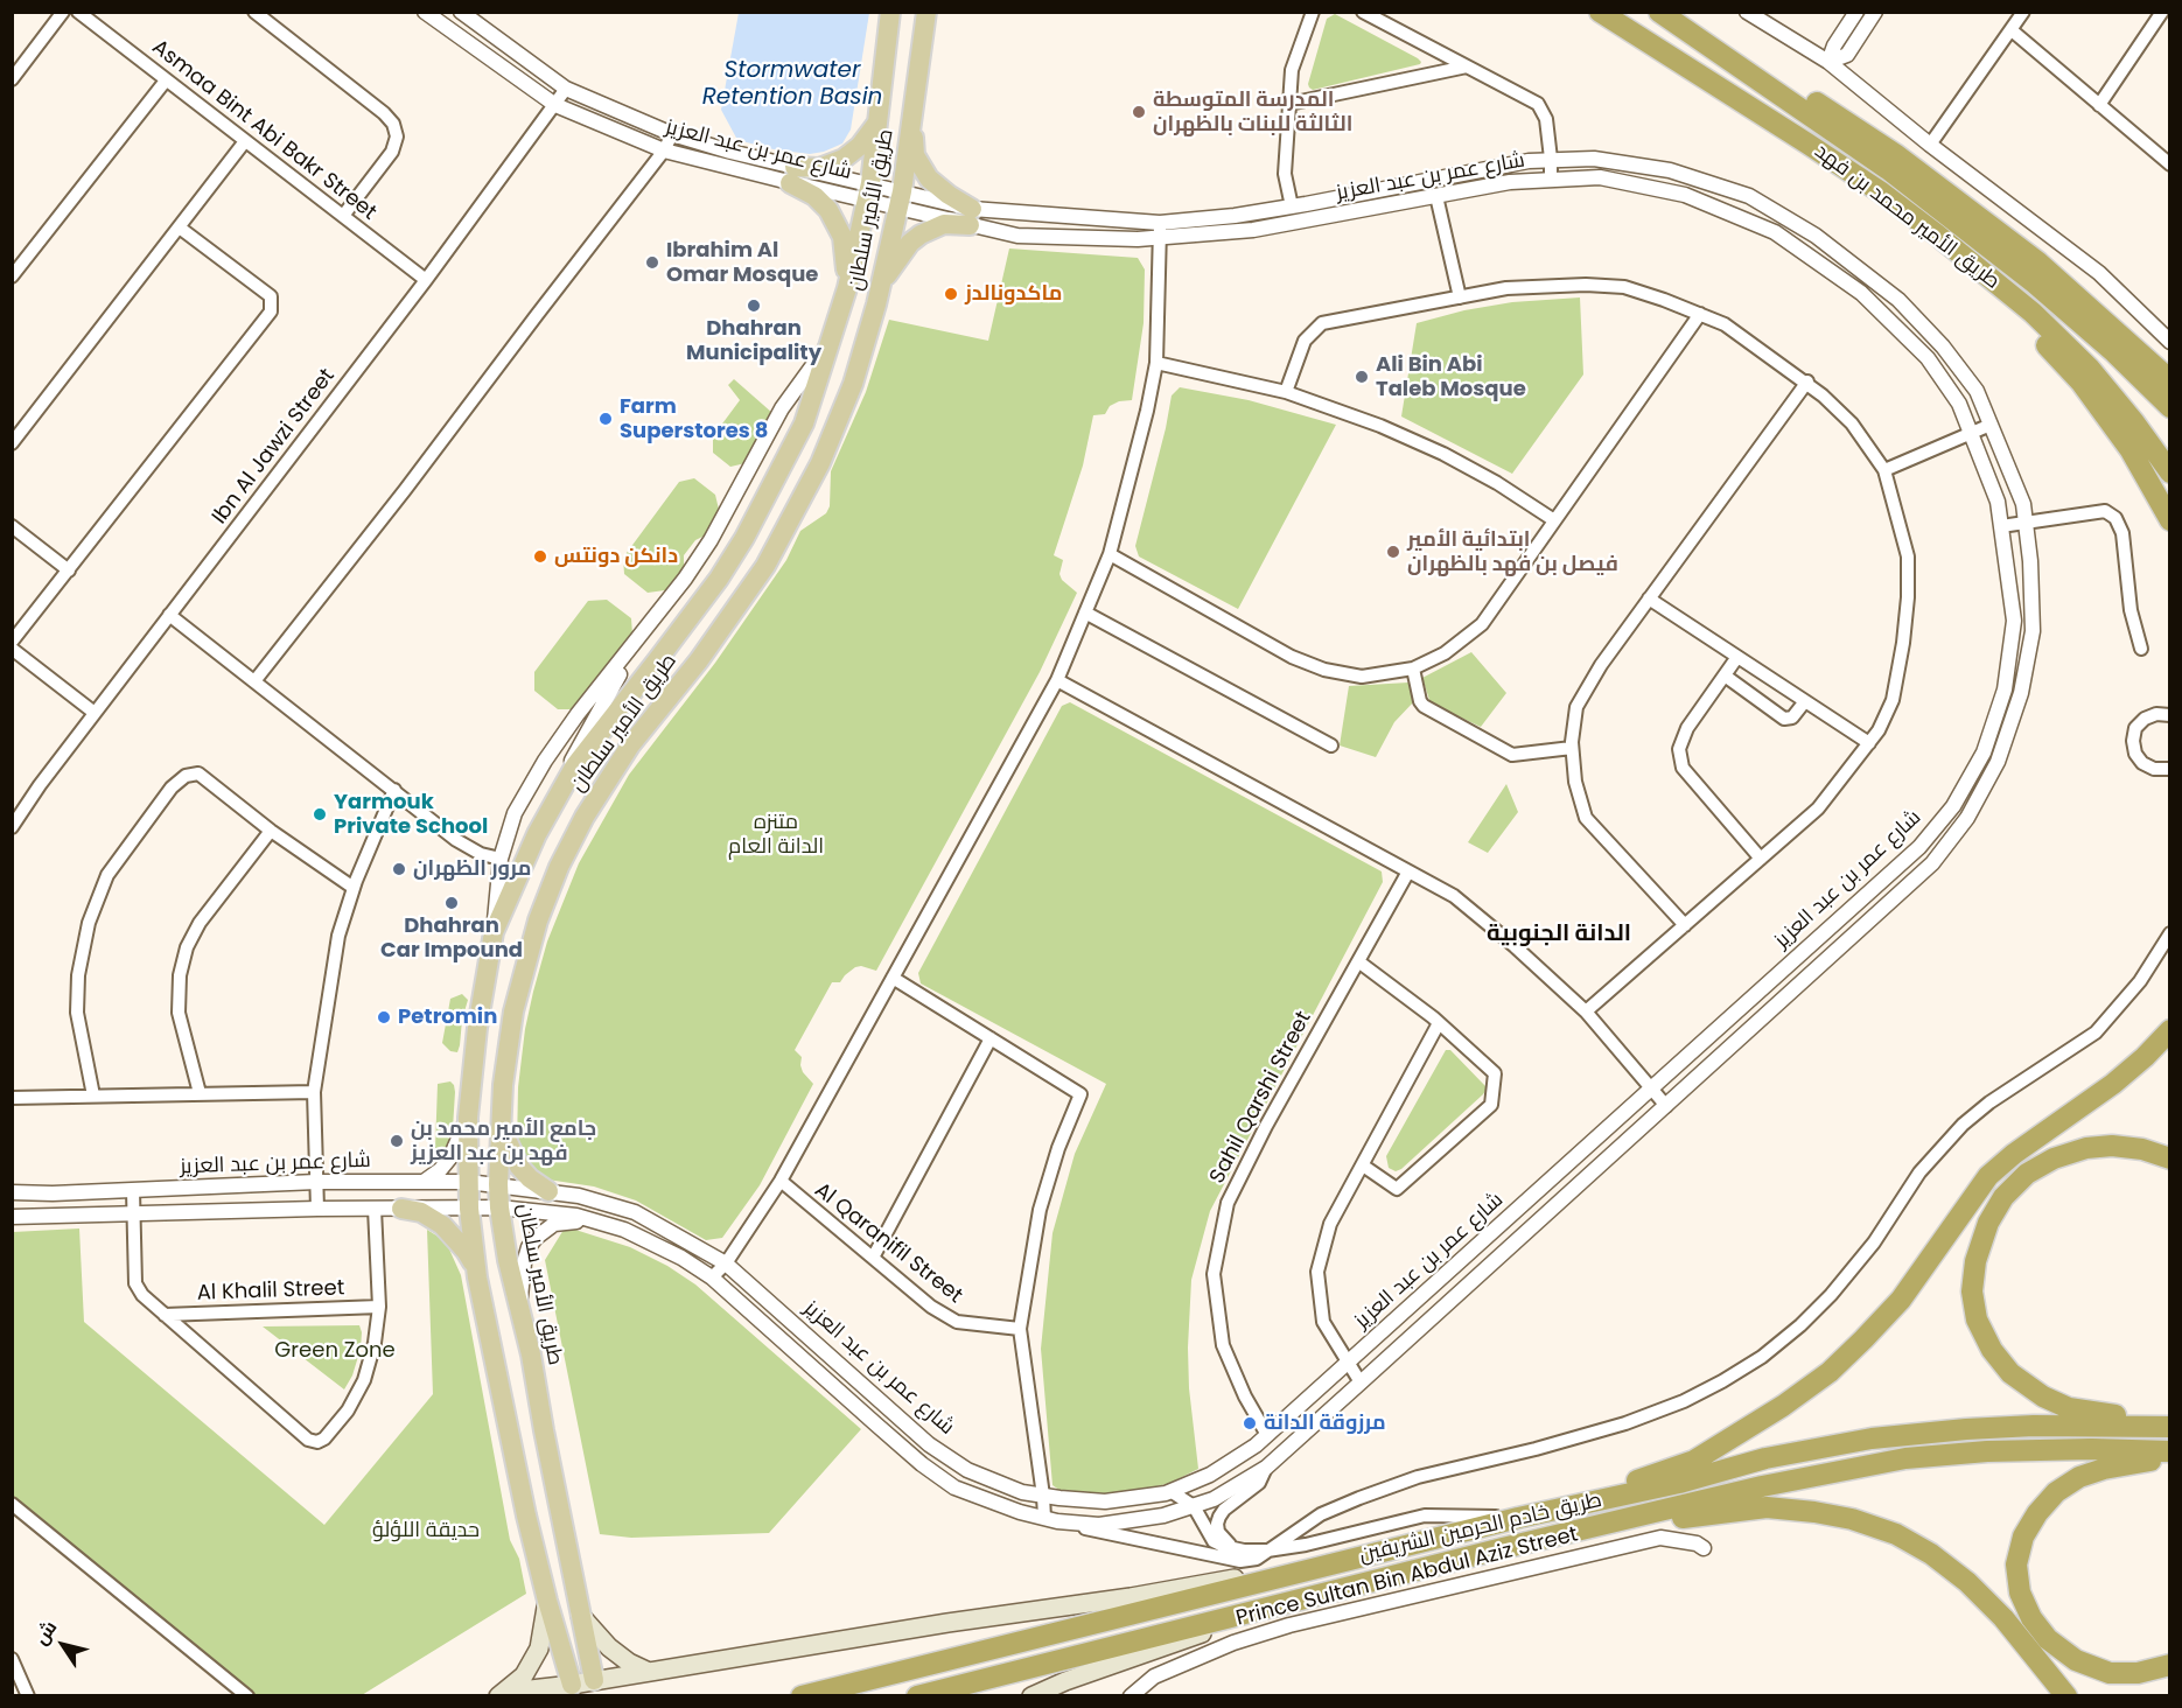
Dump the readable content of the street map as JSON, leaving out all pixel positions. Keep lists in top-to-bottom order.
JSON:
{
  "streets": {
    "highway": ["طريق الأمير محمد بن فهد", "طريق خادم الحرمين الشريفين"],
    "main road": ["طريق الأمير سلطان"],
    "street": [
      "Asmaa Bint Abi Bakr Street",
      "شارع عمر بن عبد العزيز",
      "Ibn Al Jawzi Street",
      "Sahil Qarshi Street",
      "Al Qaranifil Street",
      "Al Khalil Street",
      "Prince Sultan Bin Abdul Aziz Street"
    ]
  },
  "crossings": [
    ["Asmaa Bint Abi Bakr Street", "Ibn Al Jawzi Street"],
    ["شارع عمر بن عبد العزيز", "طريق الأمير سلطان"],
    ["شارع عمر بن عبد العزيز", "Ibn Al Jawzi Street"],
    ["شارع عمر بن عبد العزيز", "Sahil Qarshi Street"]
  ],
  "districts": ["الدانة الجنوبية"],
  "water": ["Stormwater Retention Basin"],
  "parks": ["متنزه الدانة العام", "Green Zone", "حديقة اللؤلؤ"],
  "places": [
    "المدرسة المتوسطة الثالثة للبنات بالظهران",
    "Ibrahim Al Omar Mosque",
    "ماكدونالدز",
    "Dhahran Municipality",
    "Ali Bin Abi Taleb Mosque",
    "Farm Superstores 8",
    "ابتدائية الأمير فيصل بن فهد بالظهران",
    "دانكن دونتس",
    "Yarmouk Private School",
    "مرور الظهران",
    "Dhahran Car Impound",
    "Petromin",
    "جامع الأمير محمد بن فهد بن عبد العزيز",
    "مرزوقة الدانة"
  ],
  "north": "top left"
}
